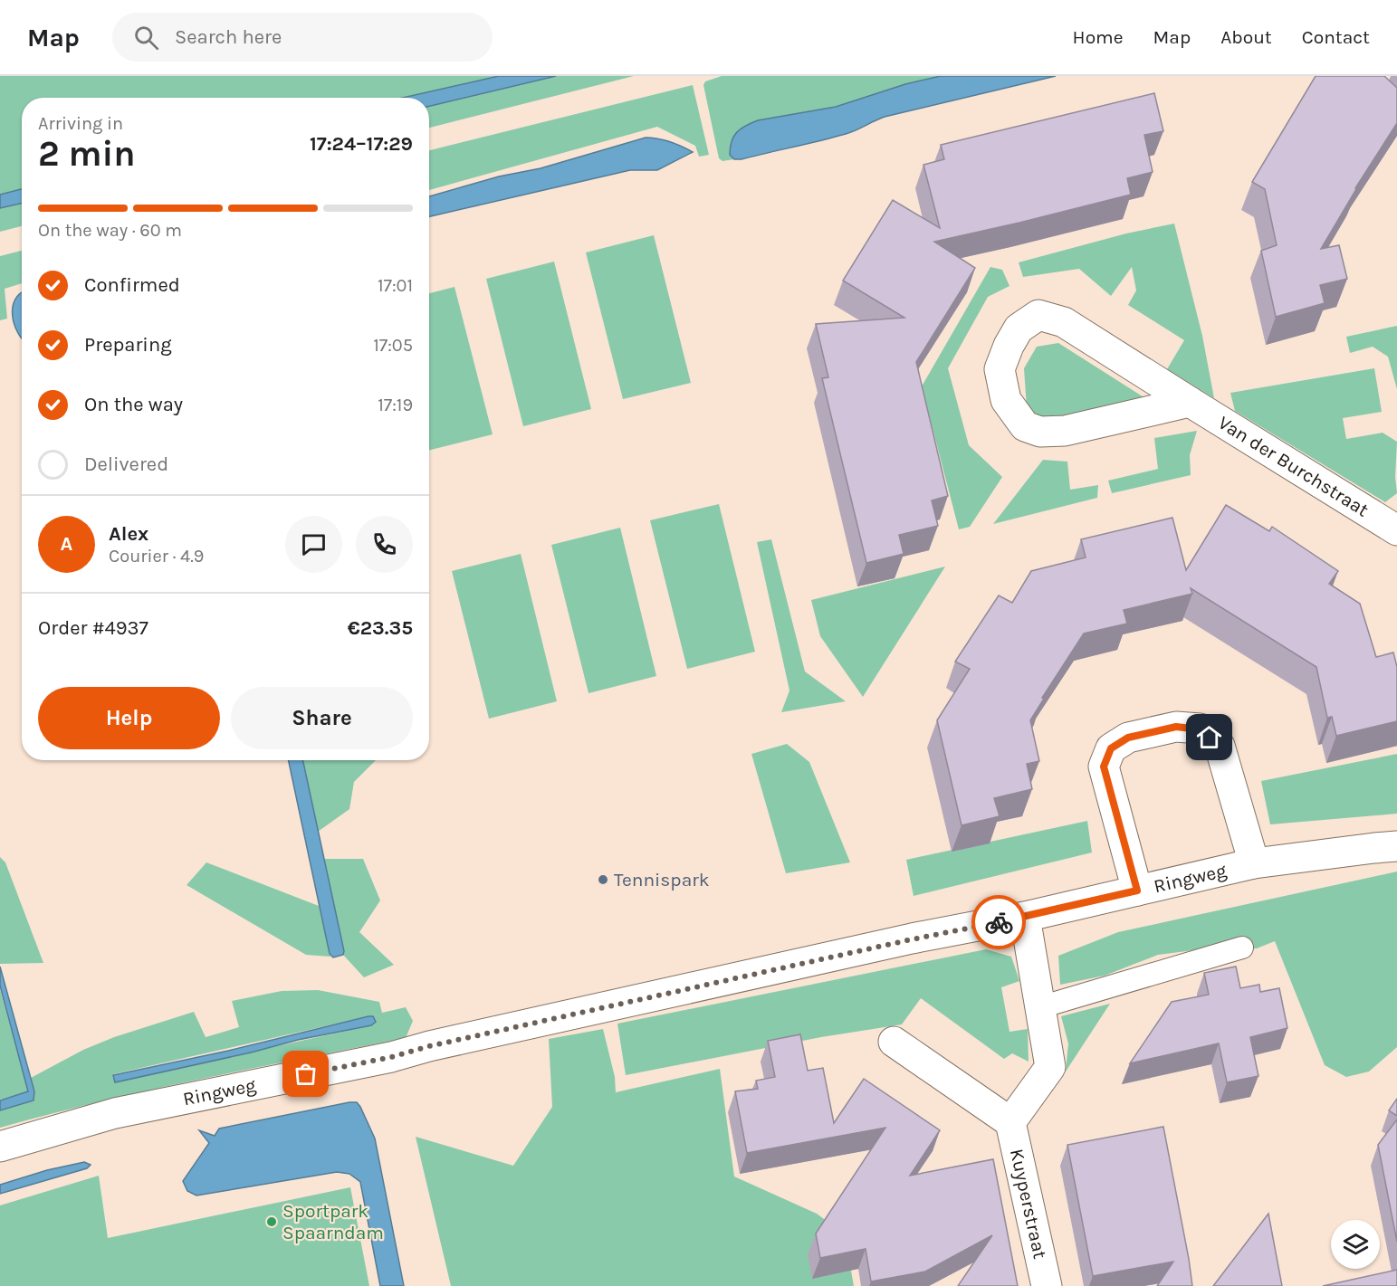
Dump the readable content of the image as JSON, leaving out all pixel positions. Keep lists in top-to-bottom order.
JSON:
{
  "streets": {
    "street": ["Van der Burchstraat", "Ringweg", "Kuyperstraat"]
  },
  "crossings": [
    ["Ringweg", "Kuyperstraat"]
  ],
  "places": ["Tennispark", "Sportpark Spaarndam"],
  "page": {
    "header": "Map",
    "search": "Search here",
    "nav": [
      "Home",
      "Map",
      "About",
      "Contact"
    ],
    "heading": ["2 min", "Arriving in", "17:24–17:29"],
    "panel": [
      "Alex",
      "Courier · 4.9",
      "Order #4937",
      "€23.35"
    ],
    "bar": "On the way · 60 m",
    "list": [
      ["Confirmed", "17:01"],
      ["Preparing", "17:05"],
      ["On the way", "17:19"],
      "Delivered"
    ],
    "round": "A",
    "buttons": ["Help", "Share"]
  }
}
